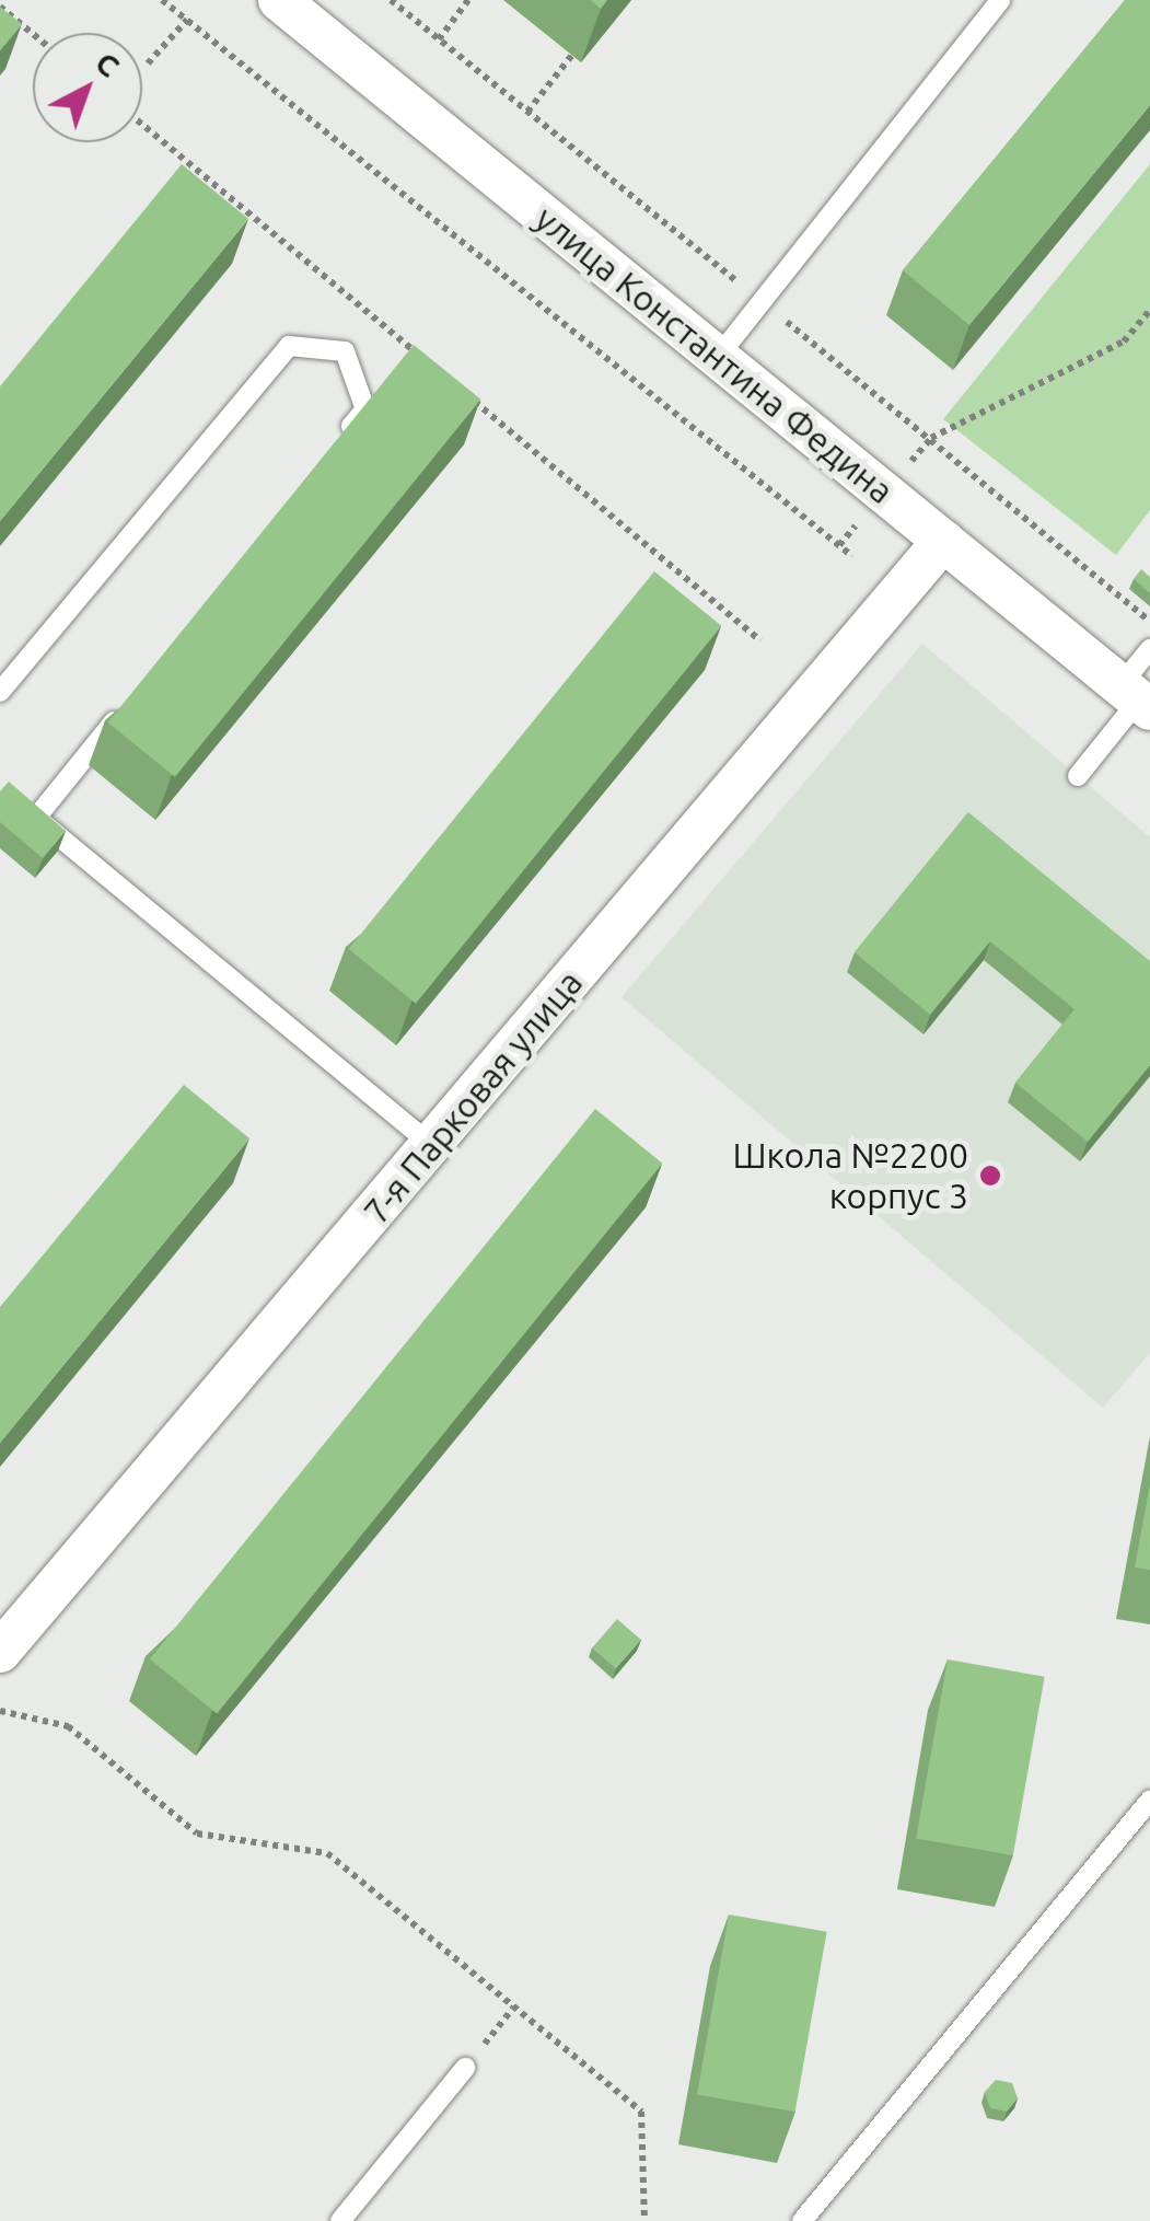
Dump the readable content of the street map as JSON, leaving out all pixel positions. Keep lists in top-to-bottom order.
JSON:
{
  "streets": {
    "street": ["улица Константина Федина", "7-я Парковая улица"]
  },
  "crossings": [
    ["улица Константина Федина", "7-я Парковая улица"]
  ],
  "places": ["Школа №2200 корпус 3"],
  "north": "top right"
}
